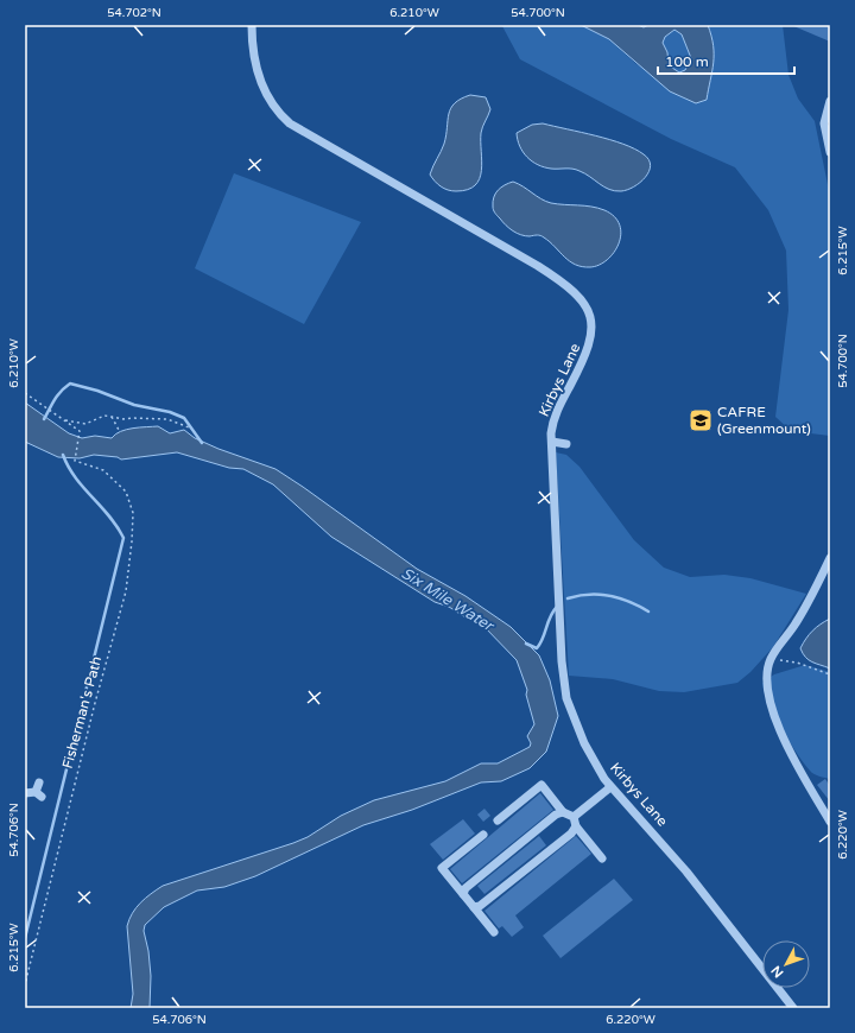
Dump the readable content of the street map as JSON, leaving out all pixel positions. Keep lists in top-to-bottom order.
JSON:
{
  "streets": {
    "street": ["Kirbys Lane"],
    "path": ["Fisherman's Path"]
  },
  "water": ["Six Mile Water"],
  "places": {
    "school or university": ["CAFRE (Greenmount)"]
  },
  "scale_bar": "100 m",
  "north": "bottom left",
  "coordinates": [
    "54.702°N",
    "6.210°W",
    "54.700°N",
    "6.215°W",
    "54.706°N",
    "6.220°W"
  ]
}
